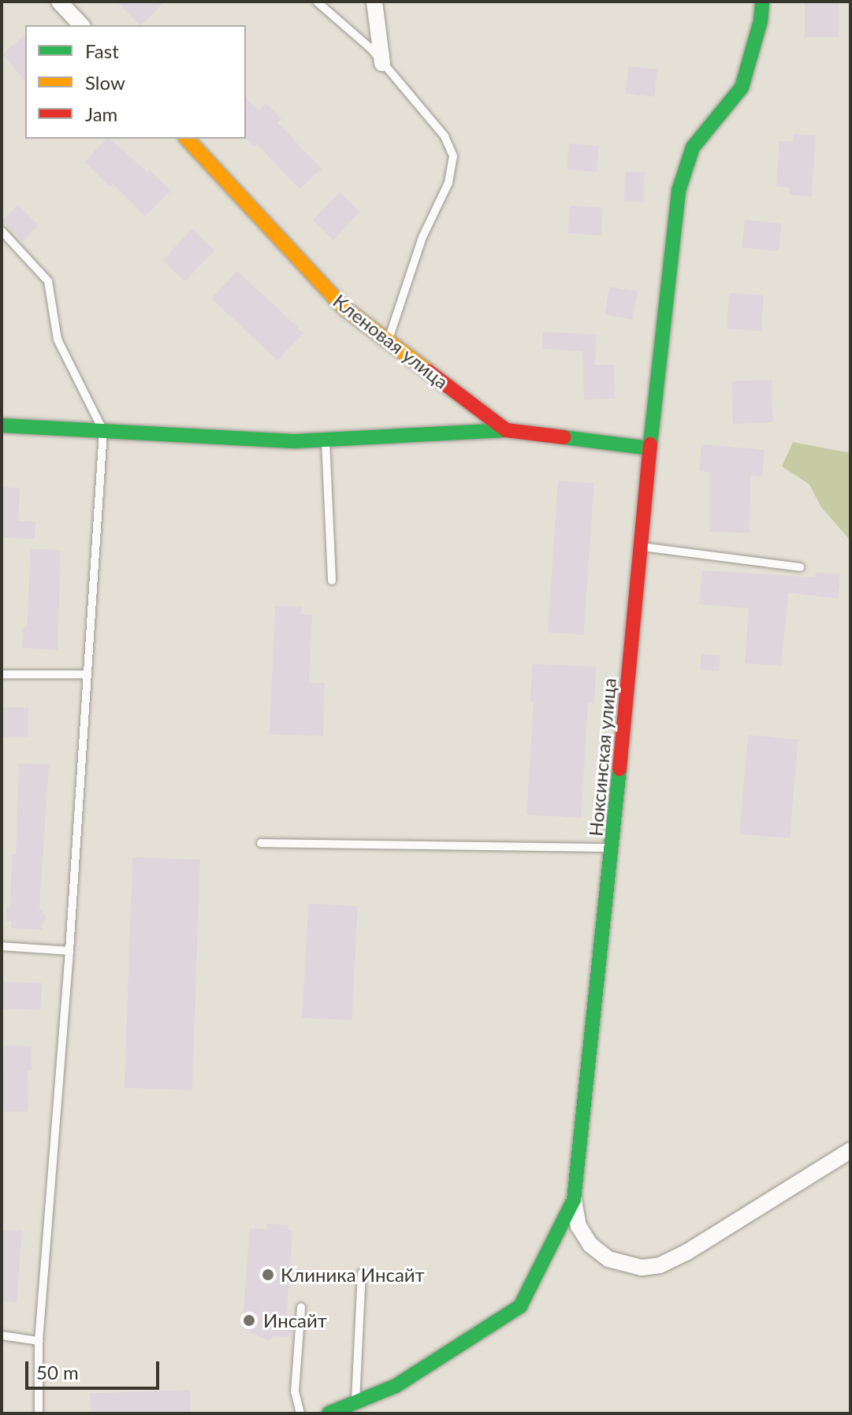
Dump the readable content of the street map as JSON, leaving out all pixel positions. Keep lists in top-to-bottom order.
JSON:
{
  "streets": {
    "street": ["Кленовая улица", "Ноксинская улица"]
  },
  "places": ["Клиника Инсайт", "Инсайт"],
  "legend": ["Fast", "Slow", "Jam"],
  "scale_bar": "50 m"
}
